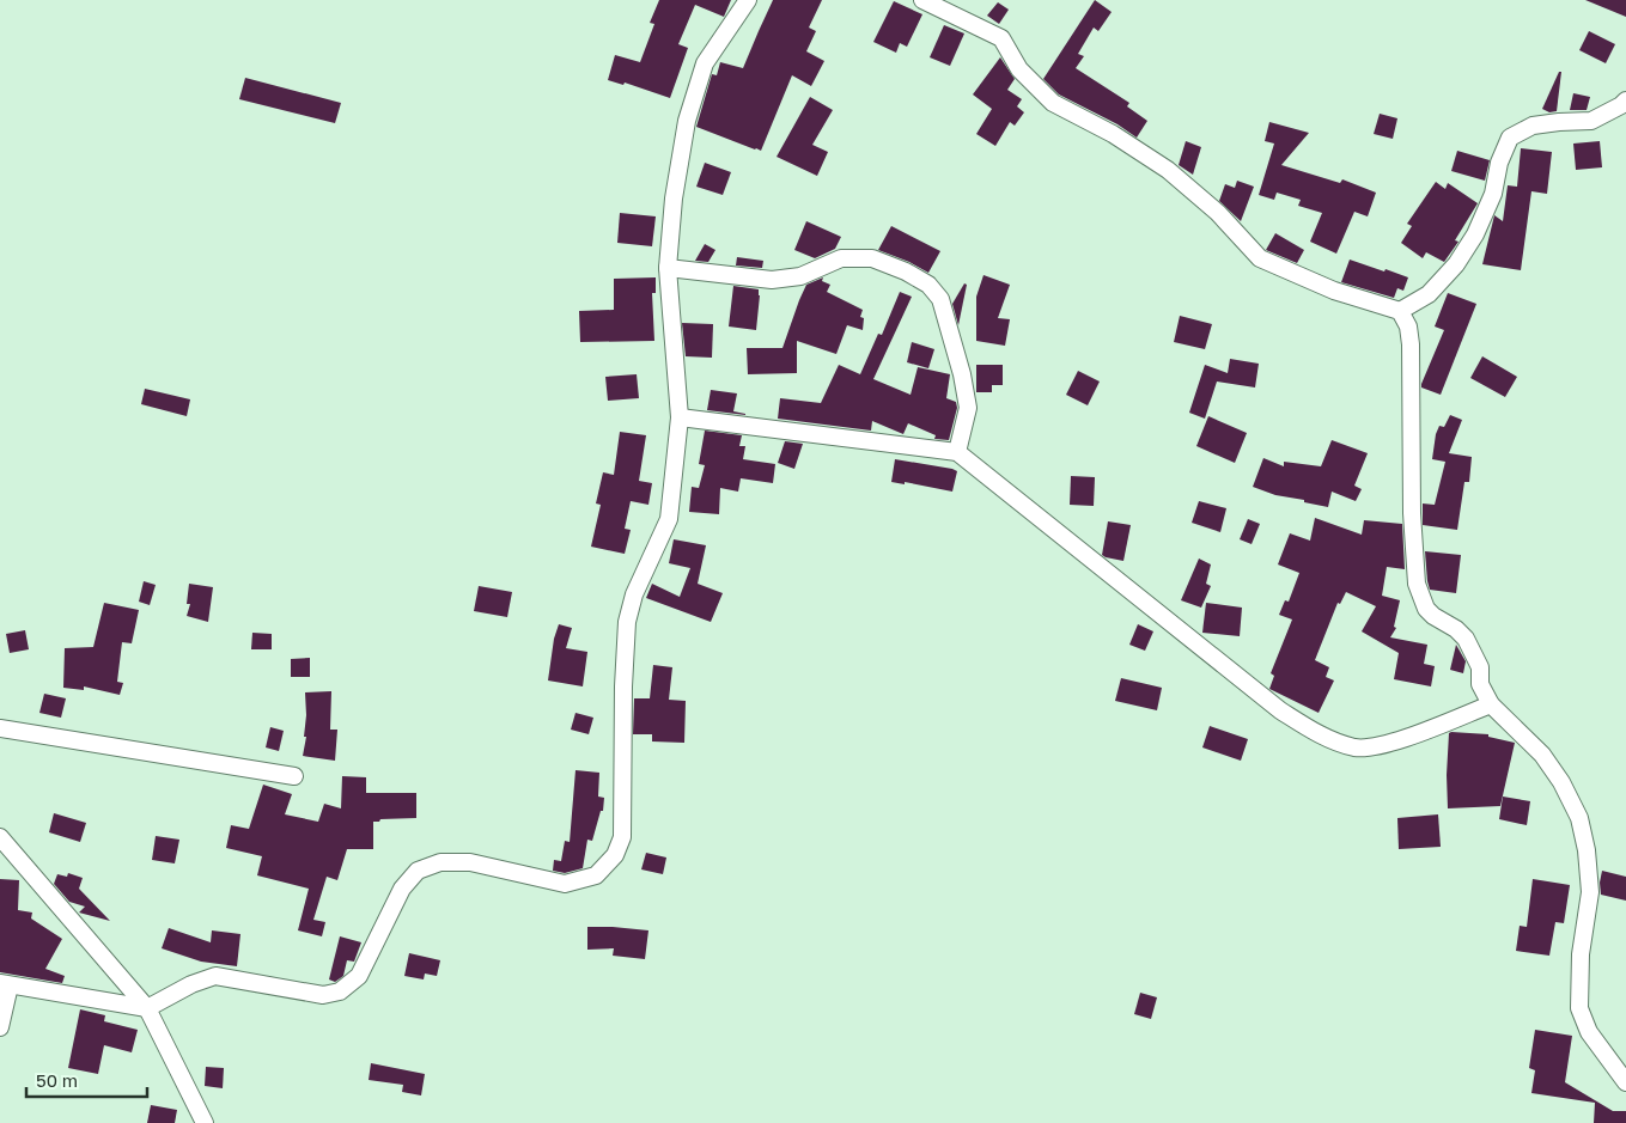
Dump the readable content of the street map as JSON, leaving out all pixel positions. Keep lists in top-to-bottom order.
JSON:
{
  "scale_bar": "50 m"
}
